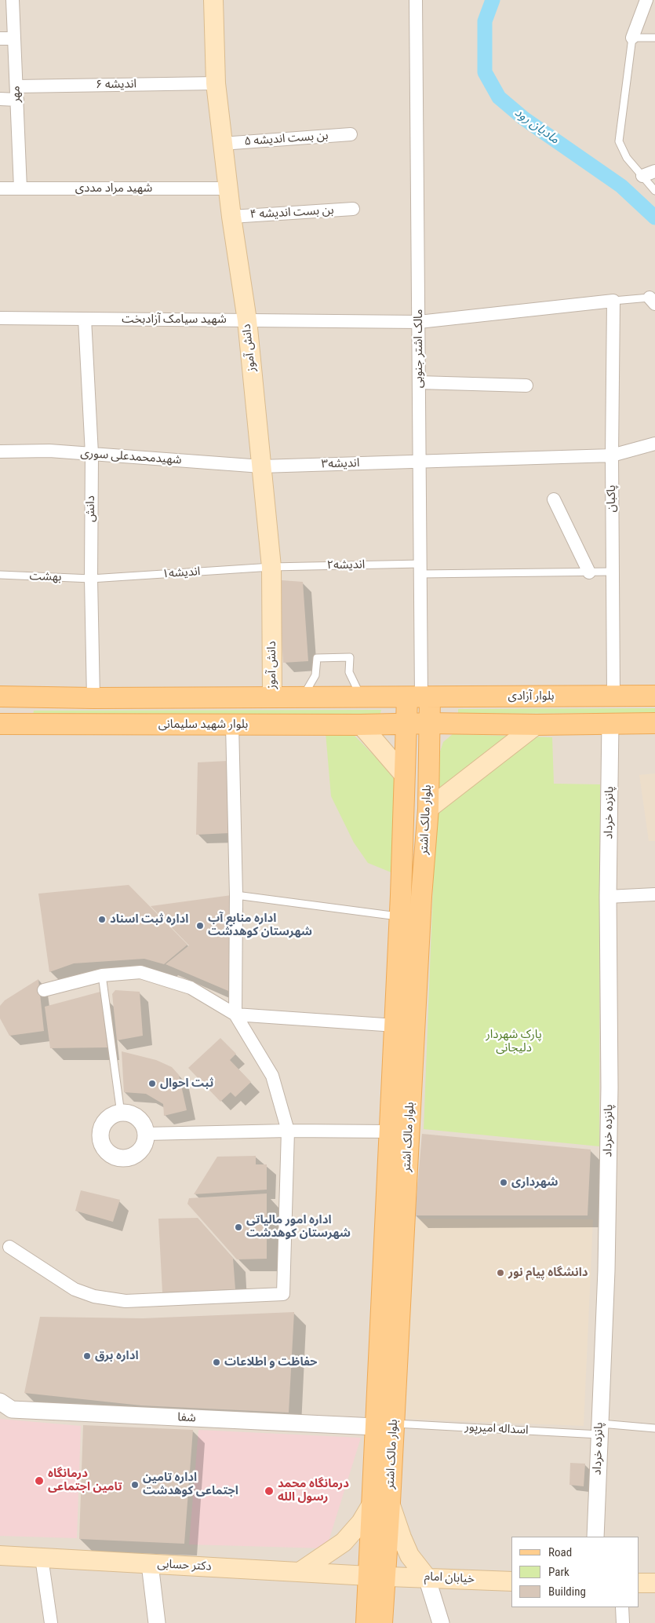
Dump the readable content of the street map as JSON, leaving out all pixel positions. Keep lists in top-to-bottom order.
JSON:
{
  "streets": {
    "main road": [
      "دانش آموز",
      "بلوار آزادی",
      "بلوار شهید سلیمانی",
      "بلوار مالک اشتر",
      "دکتر حسابی",
      "خیابان امام"
    ],
    "street": [
      "اندیشه ۶",
      "مهر",
      "بن بست اندیشه ۵",
      "شهید مراد مددی",
      "بن بست اندیشه ۴",
      "شهید سیامک آزادبخت",
      "مالک اشتر جنوبی",
      "شهیدمحمدعلی سوری",
      "اندیشه۳",
      "پاکبان",
      "دانش",
      "پانزده خرداد",
      "شفا"
    ],
    "lane": [
      "اندیشه۲",
      "اندیشه۱",
      "بهشت",
      "اسداله امیرپور"
    ]
  },
  "crossings": [
    ["اندیشه ۶", "مهر"],
    ["اندیشه ۶", "دانش آموز"],
    ["مهر", "شهید مراد مددی"],
    ["بن بست اندیشه ۵", "دانش آموز"],
    ["شهید مراد مددی", "دانش آموز"],
    ["بن بست اندیشه ۴", "دانش آموز"],
    ["شهید سیامک آزادبخت", "دانش آموز"],
    ["شهید سیامک آزادبخت", "مالک اشتر جنوبی"],
    ["شهید سیامک آزادبخت", "پاکبان"],
    ["شهید سیامک آزادبخت", "دانش"],
    ["دانش آموز", "شهیدمحمدعلی سوری"],
    ["دانش آموز", "اندیشه۳"],
    ["دانش آموز", "اندیشه۲"],
    ["دانش آموز", "اندیشه۱"],
    ["مالک اشتر جنوبی", "اندیشه۳"],
    ["مالک اشتر جنوبی", "اندیشه۲"],
    ["مالک اشتر جنوبی", "بلوار آزادی"],
    ["مالک اشتر جنوبی", "بلوار مالک اشتر"],
    ["شهیدمحمدعلی سوری", "اندیشه۳"],
    ["شهیدمحمدعلی سوری", "دانش"],
    ["اندیشه۳", "پاکبان"],
    ["پاکبان", "اندیشه۲"],
    ["پاکبان", "بلوار آزادی"],
    ["دانش", "اندیشه۱"],
    ["دانش", "بهشت"],
    ["اندیشه۲", "اندیشه۱"],
    ["اندیشه۱", "بهشت"],
    ["بلوار آزادی", "بلوار مالک اشتر"],
    ["بلوار شهید سلیمانی", "بلوار مالک اشتر"],
    ["پانزده خرداد", "اسداله امیرپور"],
    ["بلوار مالک اشتر", "شفا"],
    ["بلوار مالک اشتر", "اسداله امیرپور"],
    ["بلوار مالک اشتر", "دکتر حسابی"],
    ["بلوار مالک اشتر", "خیابان امام"],
    ["شفا", "اسداله امیرپور"],
    ["دکتر حسابی", "خیابان امام"]
  ],
  "water": ["مادیان رود"],
  "parks": ["پارک شهردار دلیجانی"],
  "places": [
    "اداره ثبت اسناد",
    "اداره منابع آب شهرستان کوهدشت",
    "ثبت احوال",
    "شهرداری",
    "اداره امور مالیاتی شهرستان کوهدشت",
    "دانشگاه پیام نور",
    "اداره برق",
    "حفاظت و اطلاعات",
    "درمانگاه تامین اجتماعی",
    "اداره تامین اجتماعی کوهدشت",
    "درمانگاه محمد رسول الله"
  ],
  "legend": ["Road", "Park", "Building"]
}
